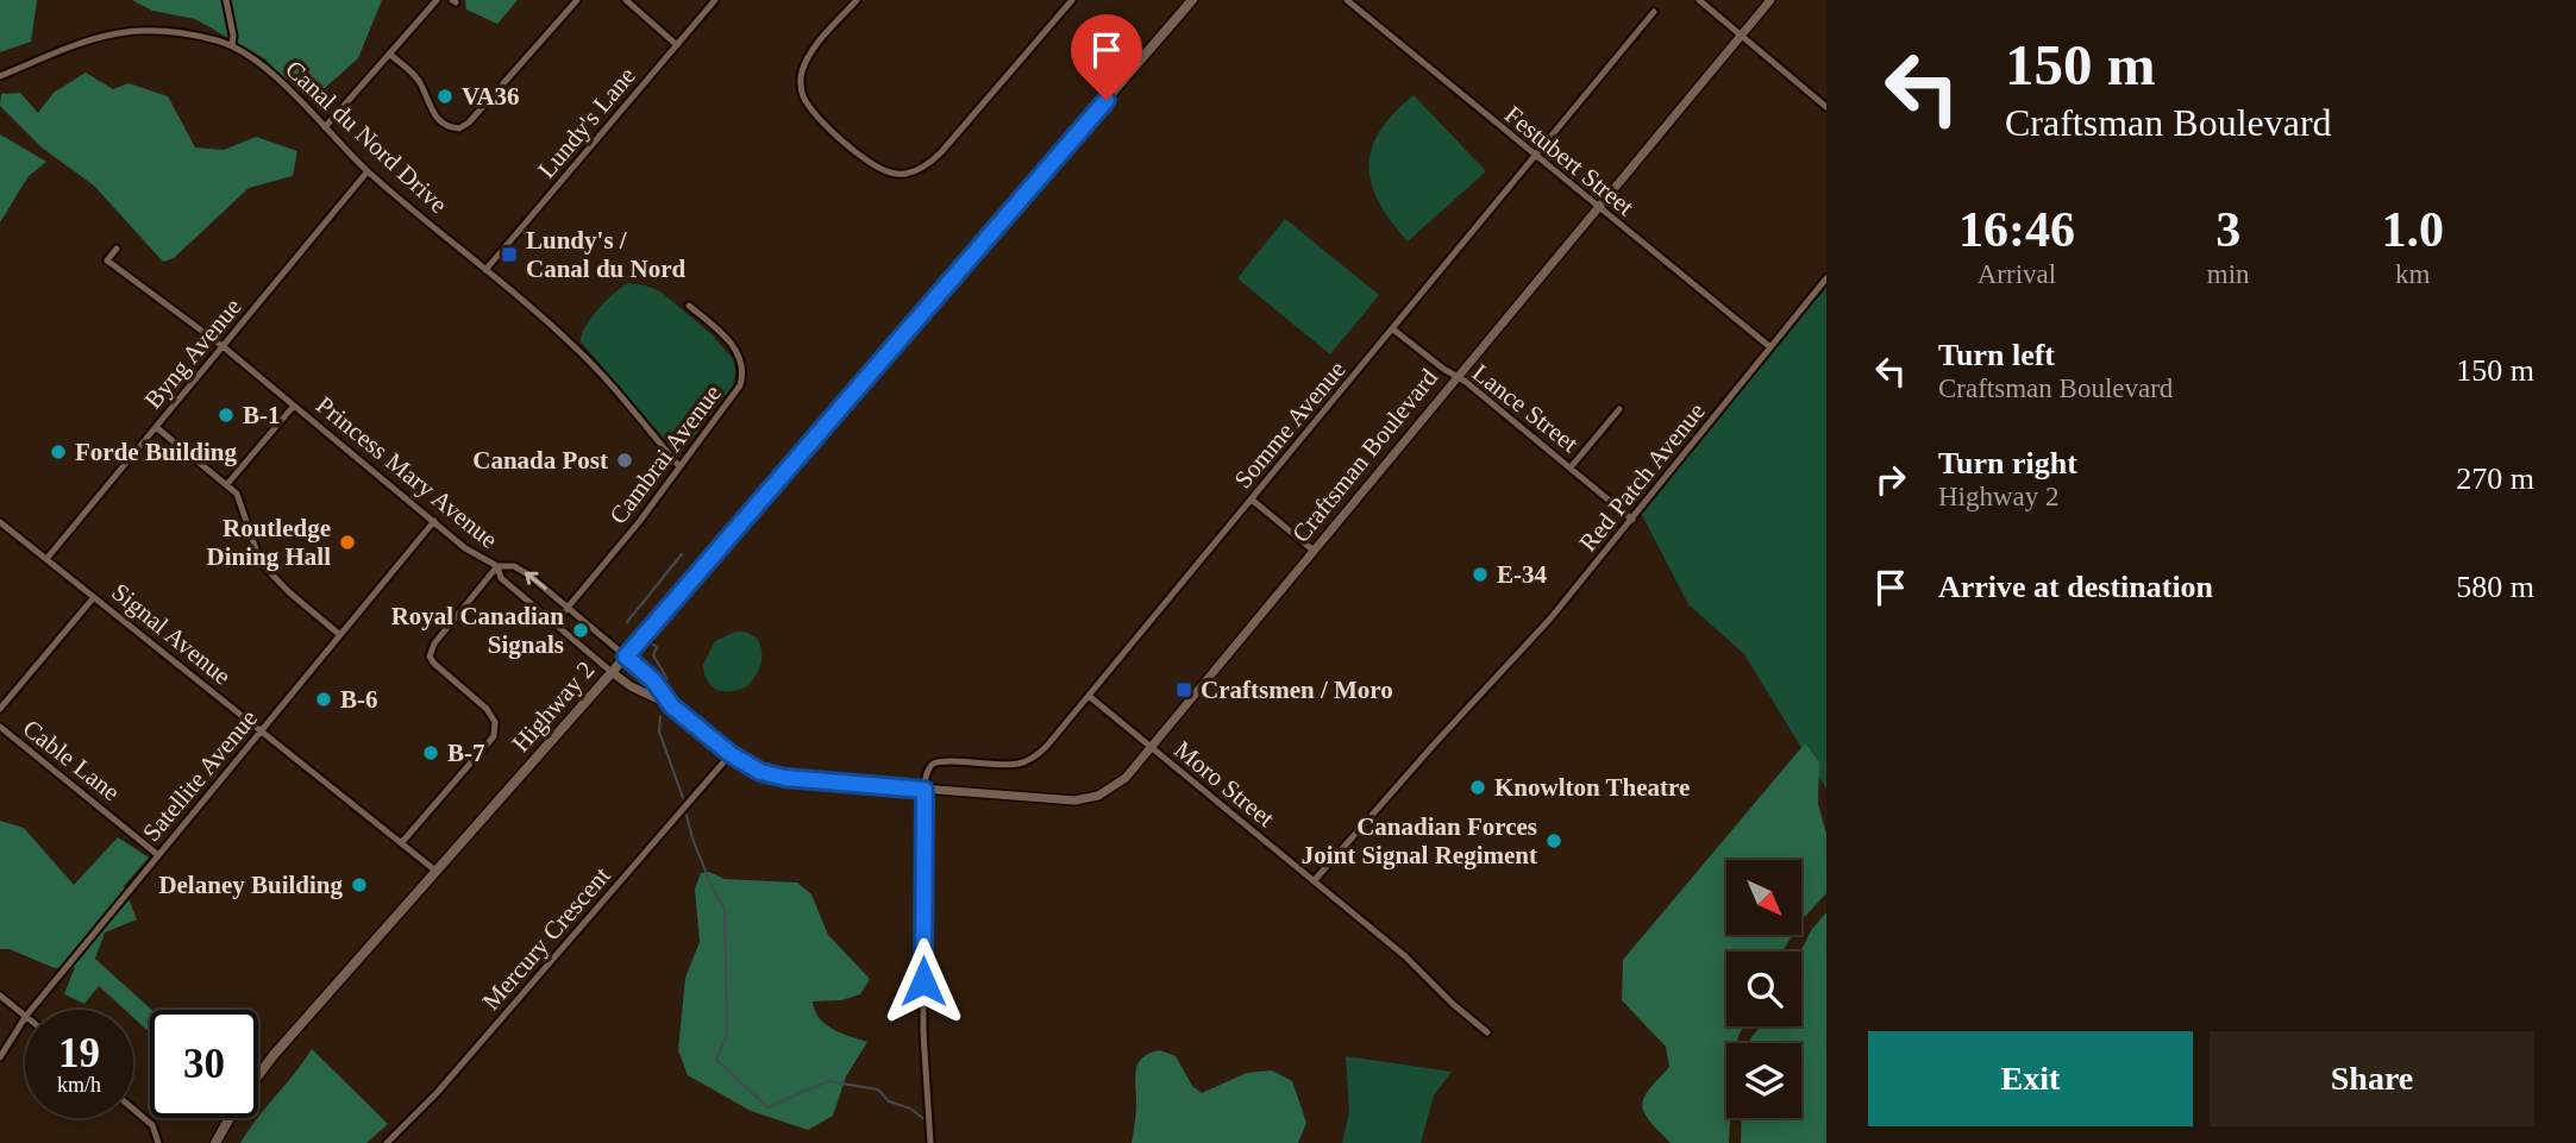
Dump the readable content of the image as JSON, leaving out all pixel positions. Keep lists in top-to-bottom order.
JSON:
{
  "streets": {
    "main road": ["Highway 2"],
    "street": [
      "Lundy's Lane",
      "Canal du Nord Drive",
      "Festubert Street",
      "Byng Avenue",
      "Lance Street",
      "Somme Avenue",
      "Cambrai Avenue",
      "Craftsman Boulevard",
      "Princess Mary Avenue",
      "Red Patch Avenue",
      "Signal Avenue",
      "Cable Lane",
      "Satellite Avenue",
      "Moro Street",
      "Mercury Crescent"
    ]
  },
  "crossings": [
    ["Lundy's Lane", "Canal du Nord Drive"],
    ["Canal du Nord Drive", "Byng Avenue"],
    ["Canal du Nord Drive", "Cambrai Avenue"],
    ["Festubert Street", "Somme Avenue"],
    ["Festubert Street", "Craftsman Boulevard"],
    ["Festubert Street", "Red Patch Avenue"],
    ["Byng Avenue", "Princess Mary Avenue"],
    ["Byng Avenue", "Signal Avenue"],
    ["Lance Street", "Somme Avenue"],
    ["Lance Street", "Craftsman Boulevard"],
    ["Lance Street", "Red Patch Avenue"],
    ["Somme Avenue", "Craftsman Boulevard"],
    ["Somme Avenue", "Moro Street"],
    ["Cambrai Avenue", "Princess Mary Avenue"],
    ["Craftsman Boulevard", "Princess Mary Avenue"],
    ["Craftsman Boulevard", "Highway 2"],
    ["Craftsman Boulevard", "Moro Street"],
    ["Craftsman Boulevard", "Mercury Crescent"],
    ["Princess Mary Avenue", "Highway 2"],
    ["Princess Mary Avenue", "Satellite Avenue"],
    ["Red Patch Avenue", "Moro Street"],
    ["Signal Avenue", "Highway 2"],
    ["Signal Avenue", "Satellite Avenue"],
    ["Cable Lane", "Satellite Avenue"]
  ],
  "places": {
    "other": [
      "VA36",
      "B-1",
      "Forde Building",
      "Canada Post",
      "Routledge Dining Hall",
      "E-34",
      "Royal Canadian Signals",
      "B-6",
      "B-7",
      "Knowlton Theatre",
      "Canadian Forces Joint Signal Regiment",
      "Delaney Building"
    ],
    "transit": ["Lundy's / Canal du Nord", "Craftsmen / Moro"]
  },
  "north": "bottom right",
  "page": {
    "turn": ["150 m", "Craftsman Boulevard"],
    "eta": [
      "16:46",
      "Arrival",
      "3",
      "min",
      "1.0",
      "km"
    ],
    "list": [
      {
        "name": "Turn left",
        "note": "Craftsman Boulevard",
        "value": "150 m"
      },
      {
        "name": "Turn right",
        "note": "Highway 2",
        "value": "270 m"
      },
      {
        "name": "Arrive at destination",
        "value": "580 m"
      }
    ],
    "speed": "19 km/h",
    "limit": "30",
    "buttons": ["Exit", "Share"]
  }
}
